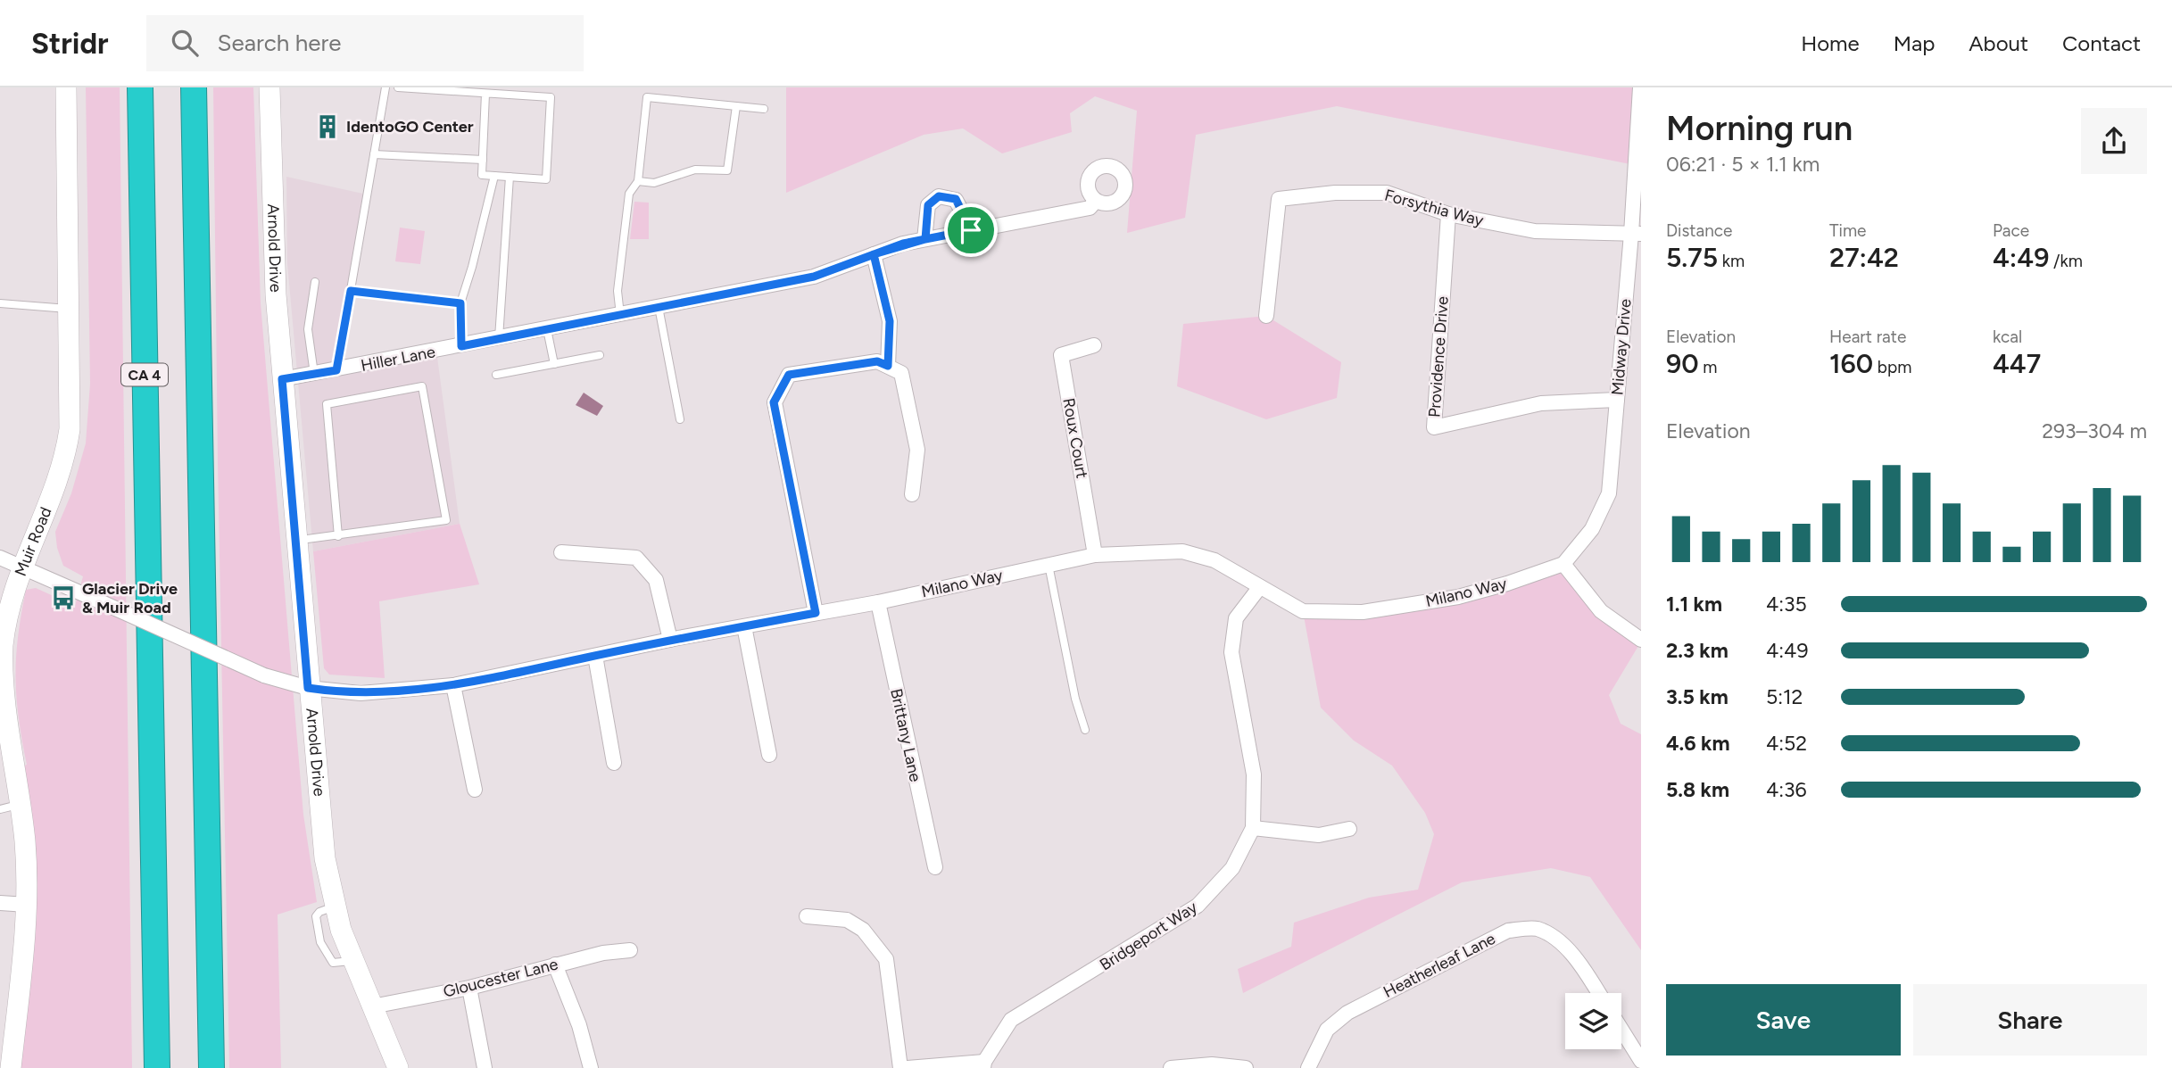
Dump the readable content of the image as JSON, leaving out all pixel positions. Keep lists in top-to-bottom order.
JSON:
{
  "streets": {
    "highway": ["CA 4"],
    "street": [
      "Forsythia Way",
      "Arnold Drive",
      "Midway Drive",
      "Providence Drive",
      "Hiller Lane",
      "Roux Court",
      "Muir Road",
      "Milano Way",
      "Brittany Lane",
      "Bridgeport Way",
      "Heatherleaf Lane",
      "Gloucester Lane"
    ]
  },
  "crossings": [
    ["Forsythia Way", "Midway Drive"],
    ["Forsythia Way", "Providence Drive"],
    ["Arnold Drive", "Hiller Lane"],
    ["Arnold Drive", "Milano Way"],
    ["Arnold Drive", "Gloucester Lane"],
    ["Midway Drive", "Providence Drive"],
    ["Midway Drive", "Milano Way"],
    ["Roux Court", "Milano Way"],
    ["Muir Road", "Milano Way"],
    ["Milano Way", "Brittany Lane"],
    ["Milano Way", "Bridgeport Way"]
  ],
  "places": {
    "building": ["IdentoGO Center"],
    "bus stop": ["Glacier Drive & Muir Road"]
  },
  "page": {
    "header": "Stridr",
    "search": "Search here",
    "nav": [
      "Home",
      "Map",
      "About",
      "Contact"
    ],
    "heading": ["Morning run", "06:21 · 5 × 1.1 km"],
    "stats": [
      ["Distance", "5.75 km"],
      ["Time", "27:42"],
      ["Pace", "4:49 /km"],
      ["Elevation", "90 m"],
      ["Heart rate", "160 bpm"],
      ["kcal", "447"]
    ],
    "chart": ["Elevation", "293–304 m"],
    "list": [
      {
        "name": "1.1 km",
        "note": "4:35"
      },
      {
        "name": "2.3 km",
        "note": "4:49"
      },
      {
        "name": "3.5 km",
        "note": "5:12"
      },
      {
        "name": "4.6 km",
        "note": "4:52"
      },
      {
        "name": "5.8 km",
        "note": "4:36"
      }
    ],
    "buttons": ["Save", "Share"]
  }
}
